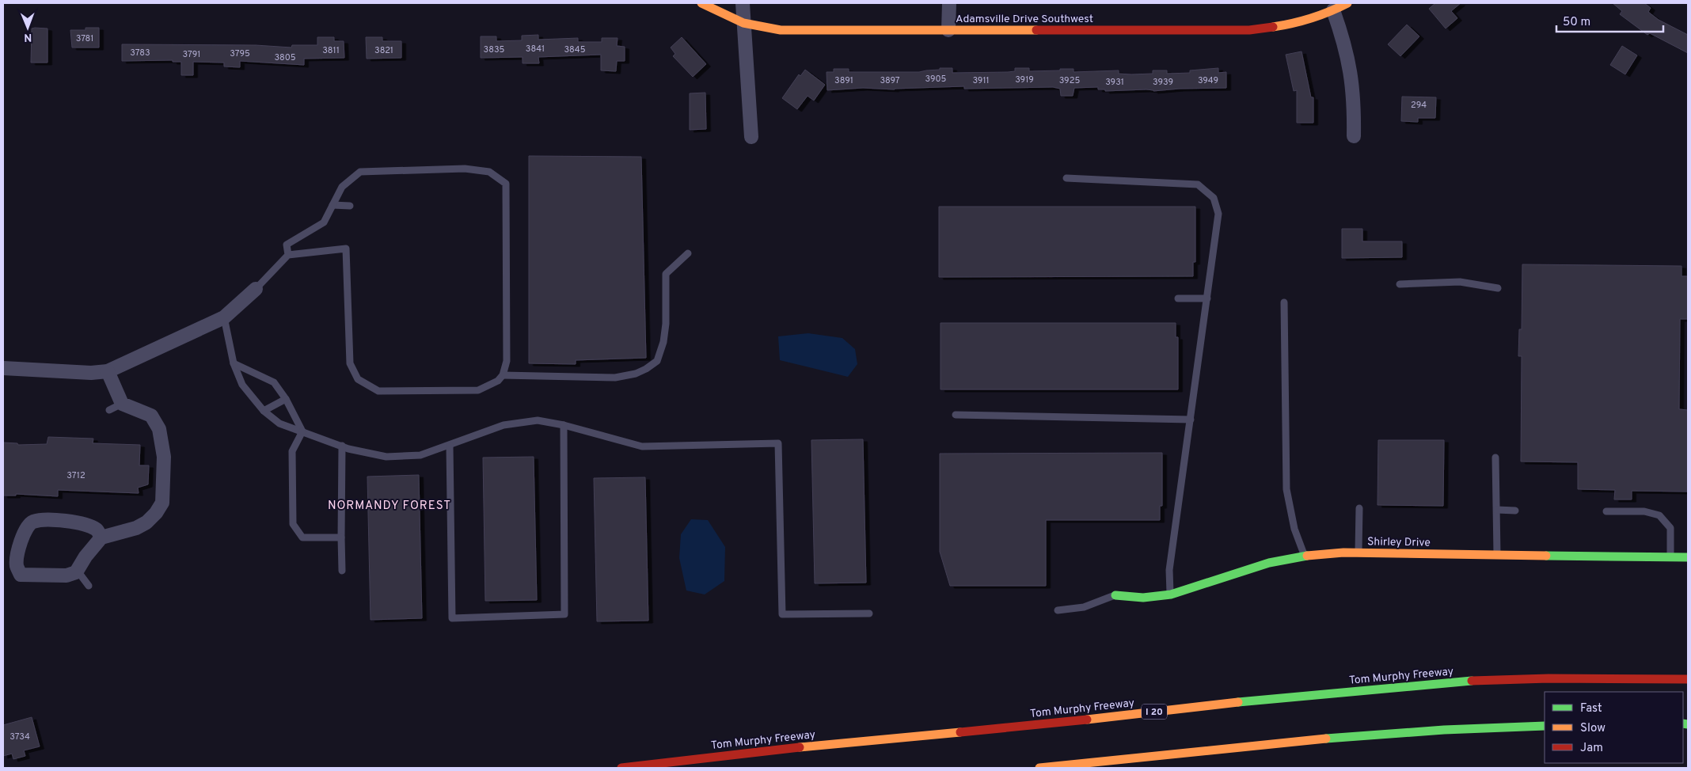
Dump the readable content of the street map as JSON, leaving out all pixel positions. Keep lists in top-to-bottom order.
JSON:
{
  "streets": {
    "main road": [
      "Adamsville Drive Southwest",
      "Shirley Drive",
      "Tom Murphy Freeway",
      "I 20"
    ]
  },
  "districts": ["NORMANDY FOREST"],
  "house_numbers": [
    "3781",
    "3841",
    "3835",
    "3845",
    "3811",
    "3821",
    "3783",
    "3795",
    "3791",
    "3805",
    "3905",
    "3919",
    "3891",
    "3897",
    "3911",
    "3925",
    "3949",
    "3931",
    "3939",
    "294",
    "3712",
    "3734"
  ],
  "legend": ["Fast", "Slow", "Jam"],
  "scale_bar": "50 m",
  "north": "bottom"
}
